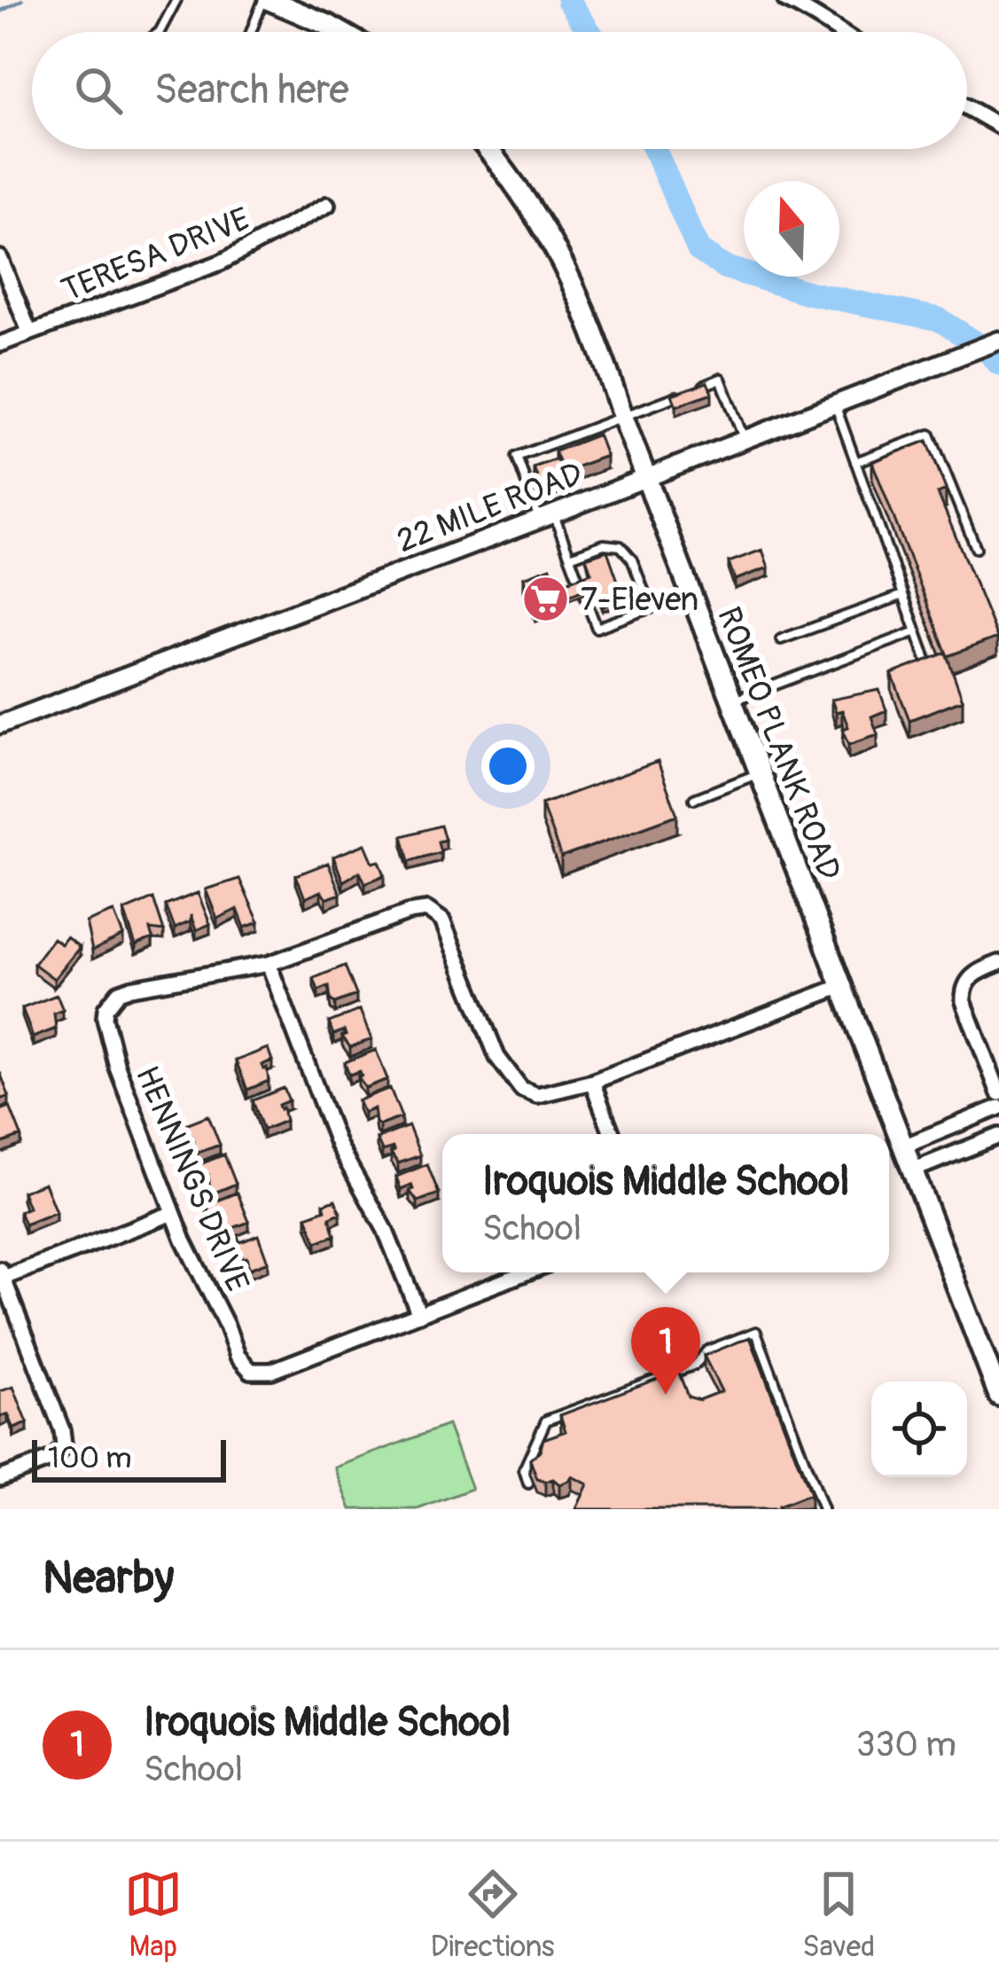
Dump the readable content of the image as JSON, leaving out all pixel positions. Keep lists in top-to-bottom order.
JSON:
{
  "streets": {
    "main road": ["ROMEO PLANK ROAD"],
    "street": ["TERESA DRIVE", "22 MILE ROAD", "HENNINGS DRIVE"]
  },
  "crossings": [
    ["22 MILE ROAD", "ROMEO PLANK ROAD"]
  ],
  "places": {
    "supermarket": ["7-Eleven"]
  },
  "scale_bar": "100 m",
  "north": "top",
  "page": {
    "search": "Search here",
    "popup": ["Iroquois Middle School", "School"],
    "pins": "1",
    "scale": "100 m",
    "heading": "Nearby",
    "list": [
      {
        "mark": "1",
        "name": "Iroquois Middle School",
        "note": "School",
        "value": "330 m"
      }
    ],
    "nav": ["Map", "Directions", "Saved"]
  }
}
